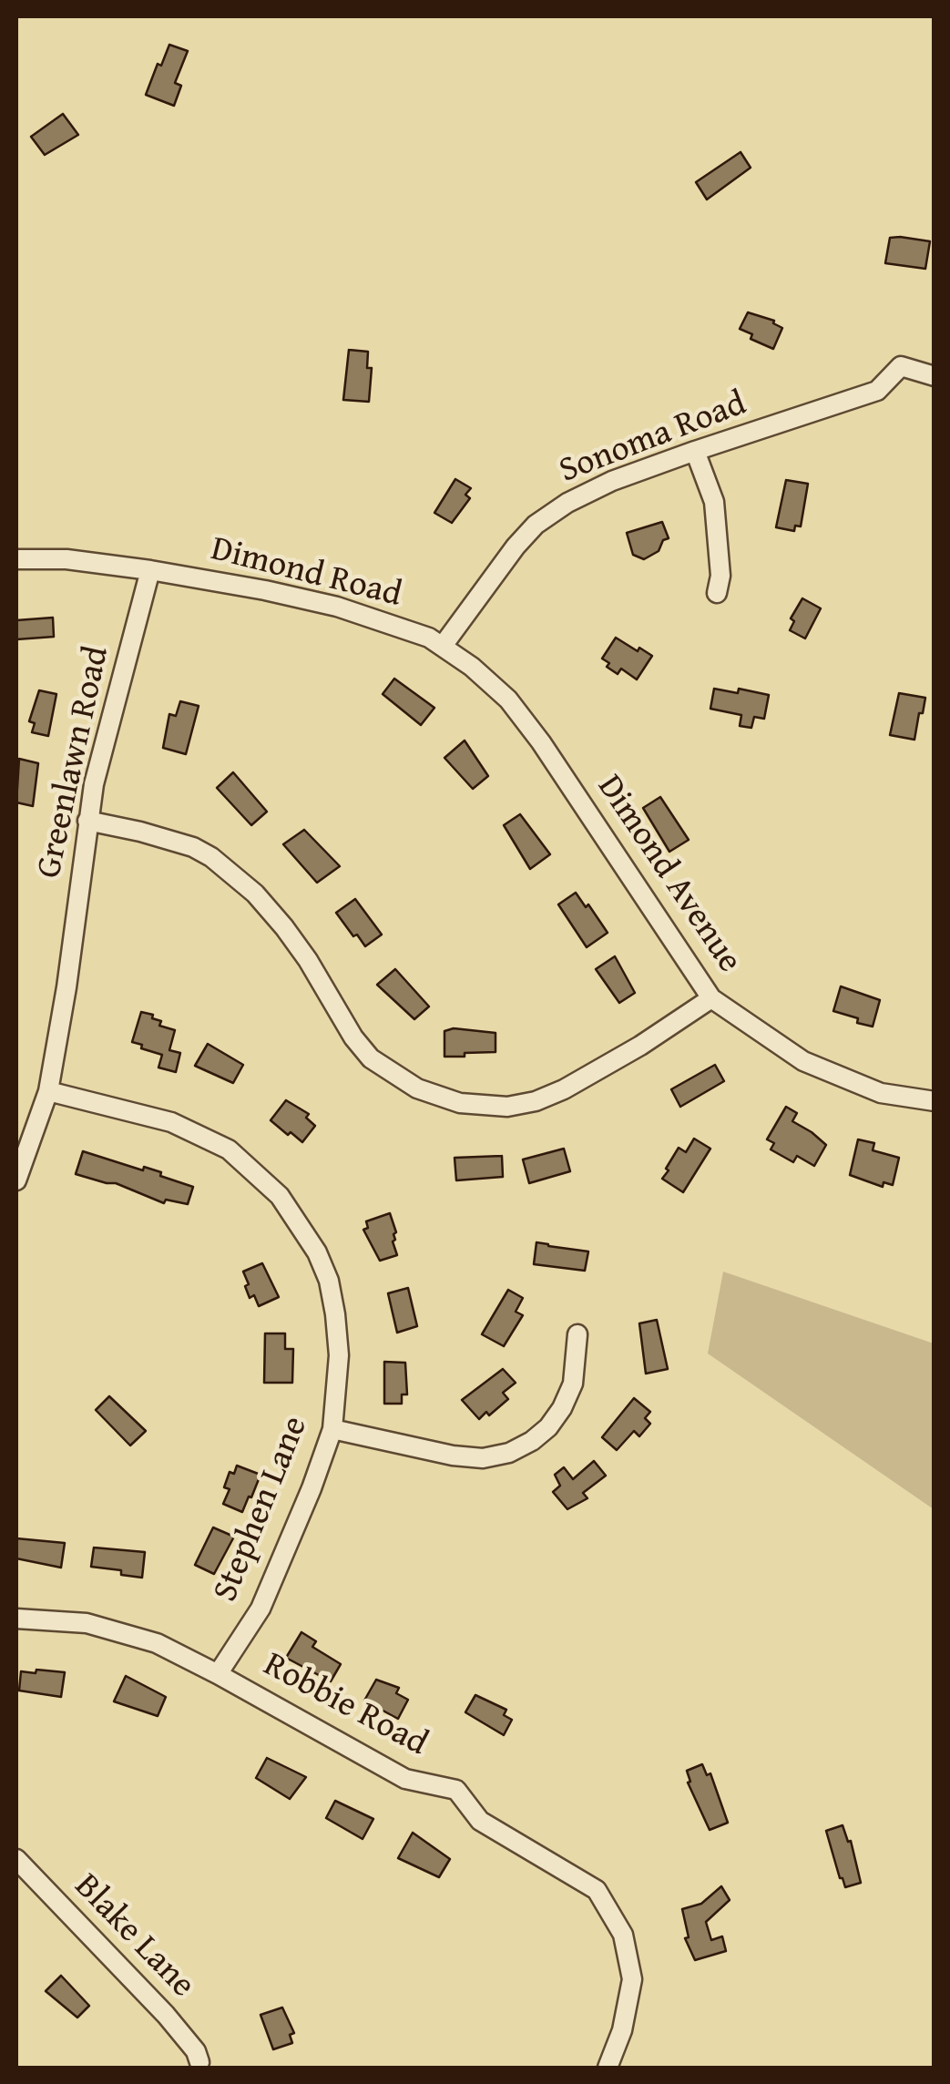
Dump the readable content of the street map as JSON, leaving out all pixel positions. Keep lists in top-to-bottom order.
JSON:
{
  "streets": {
    "street": [
      "Sonoma Road",
      "Dimond Road",
      "Greenlawn Road",
      "Dimond Avenue",
      "Stephen Lane",
      "Robbie Road",
      "Blake Lane"
    ]
  },
  "crossings": [
    ["Sonoma Road", "Dimond Road"],
    ["Sonoma Road", "Dimond Avenue"],
    ["Dimond Road", "Greenlawn Road"],
    ["Dimond Road", "Dimond Avenue"],
    ["Greenlawn Road", "Stephen Lane"],
    ["Stephen Lane", "Robbie Road"]
  ]
}
